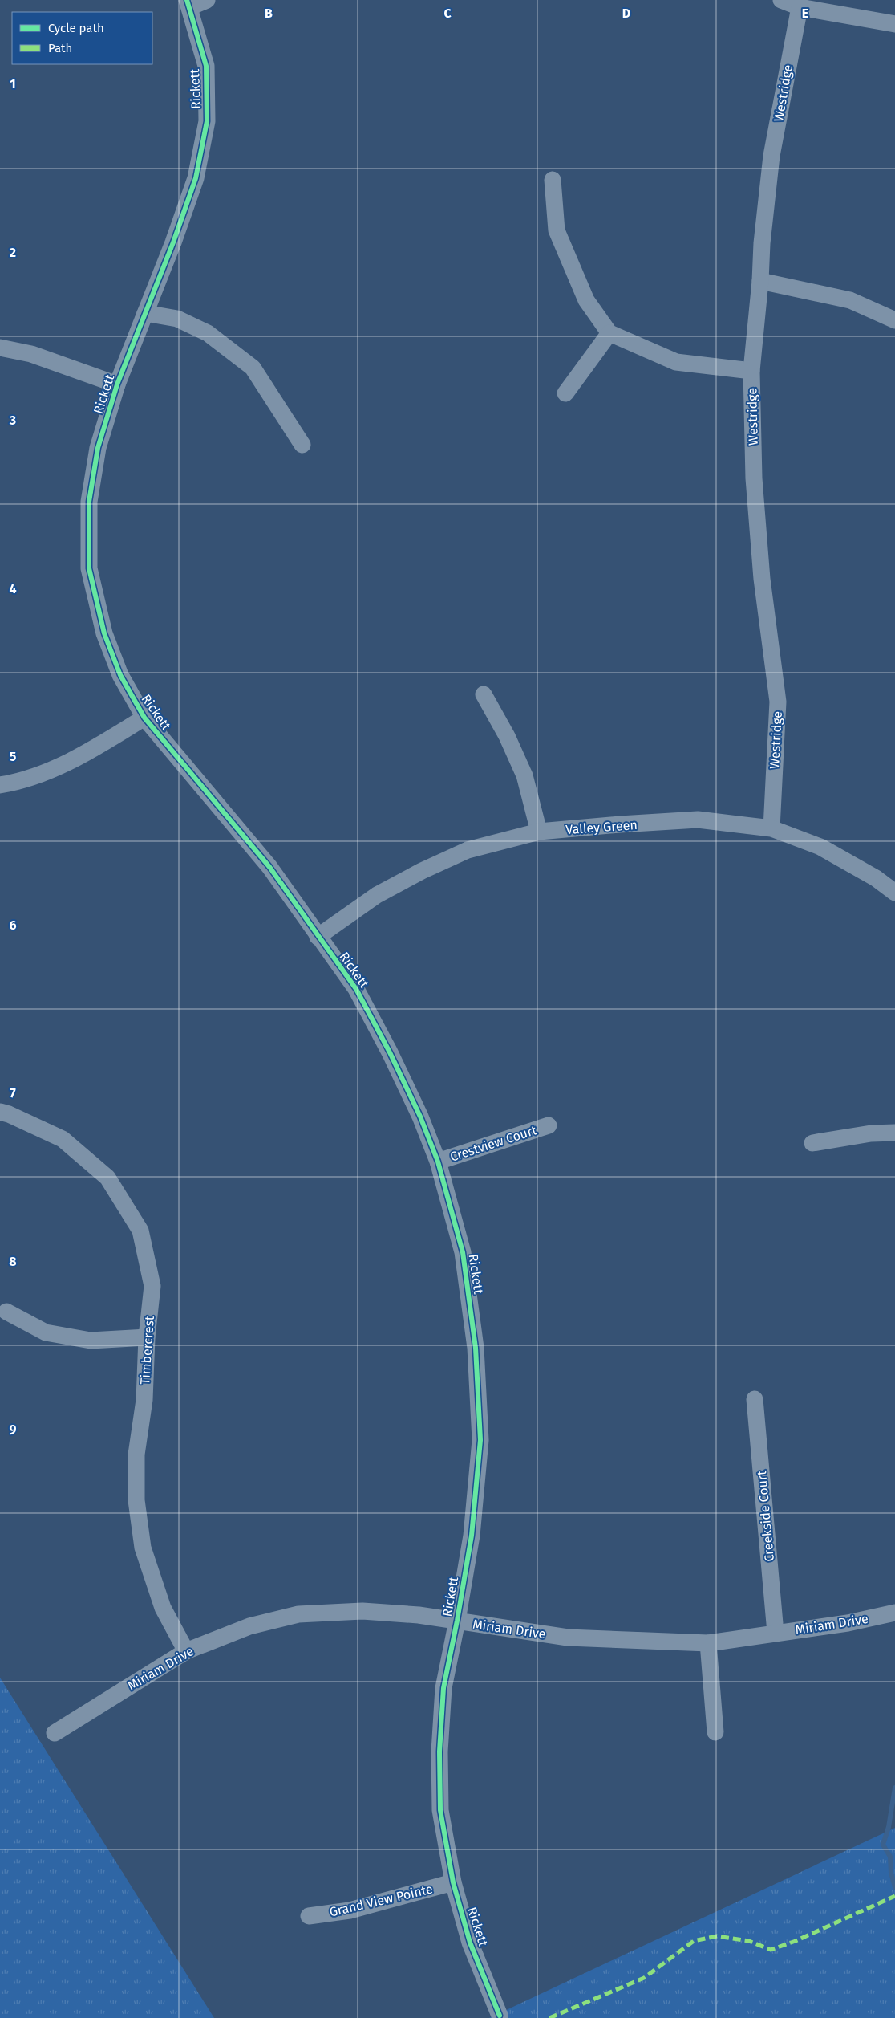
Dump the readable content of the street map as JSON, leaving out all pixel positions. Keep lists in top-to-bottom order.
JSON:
{
  "streets": {
    "street": [
      "Rickett",
      "Westridge",
      "Valley Green",
      "Crestview Court",
      "Timbercrest",
      "Creekside Court",
      "Miriam Drive",
      "Grand View Pointe"
    ]
  },
  "crossings": [
    ["Rickett", "Valley Green"],
    ["Rickett", "Crestview Court"],
    ["Rickett", "Miriam Drive"],
    ["Rickett", "Grand View Pointe"],
    ["Westridge", "Valley Green"],
    ["Timbercrest", "Miriam Drive"],
    ["Creekside Court", "Miriam Drive"]
  ],
  "legend": ["Cycle path", "Path"],
  "grid": {
    "columns": [
      "B",
      "C",
      "D",
      "E"
    ],
    "rows": [
      "1",
      "2",
      "3",
      "4",
      "5",
      "6",
      "7",
      "8",
      "9"
    ]
  }
}
